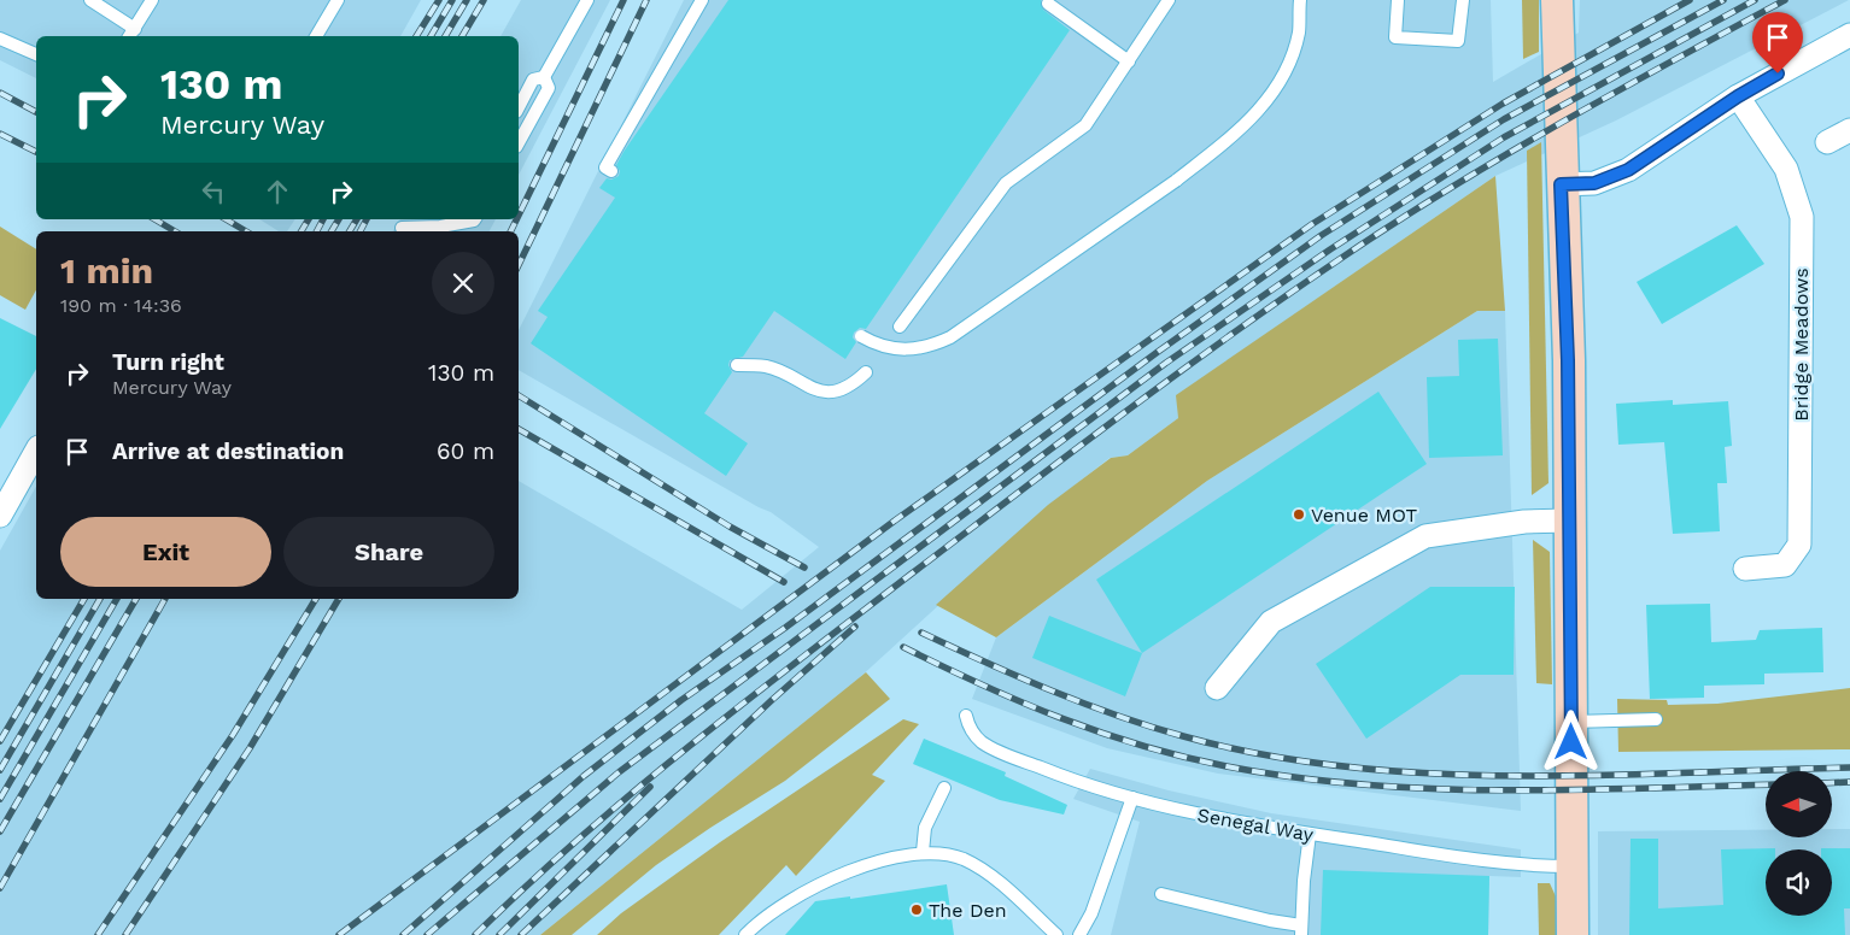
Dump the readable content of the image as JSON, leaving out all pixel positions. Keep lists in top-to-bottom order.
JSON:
{
  "streets": {
    "street": ["Bridge Meadows"],
    "lane": ["Senegal Way"]
  },
  "places": ["Venue MOT", "The Den"],
  "north": "left",
  "page": {
    "turn": ["130 m", "Mercury Way"],
    "heading": ["1 min", "190 m · 14:36"],
    "list": [
      {
        "name": "Turn right",
        "note": "Mercury Way",
        "value": "130 m"
      },
      {
        "name": "Arrive at destination",
        "value": "60 m"
      }
    ],
    "buttons": ["Exit", "Share"]
  }
}
